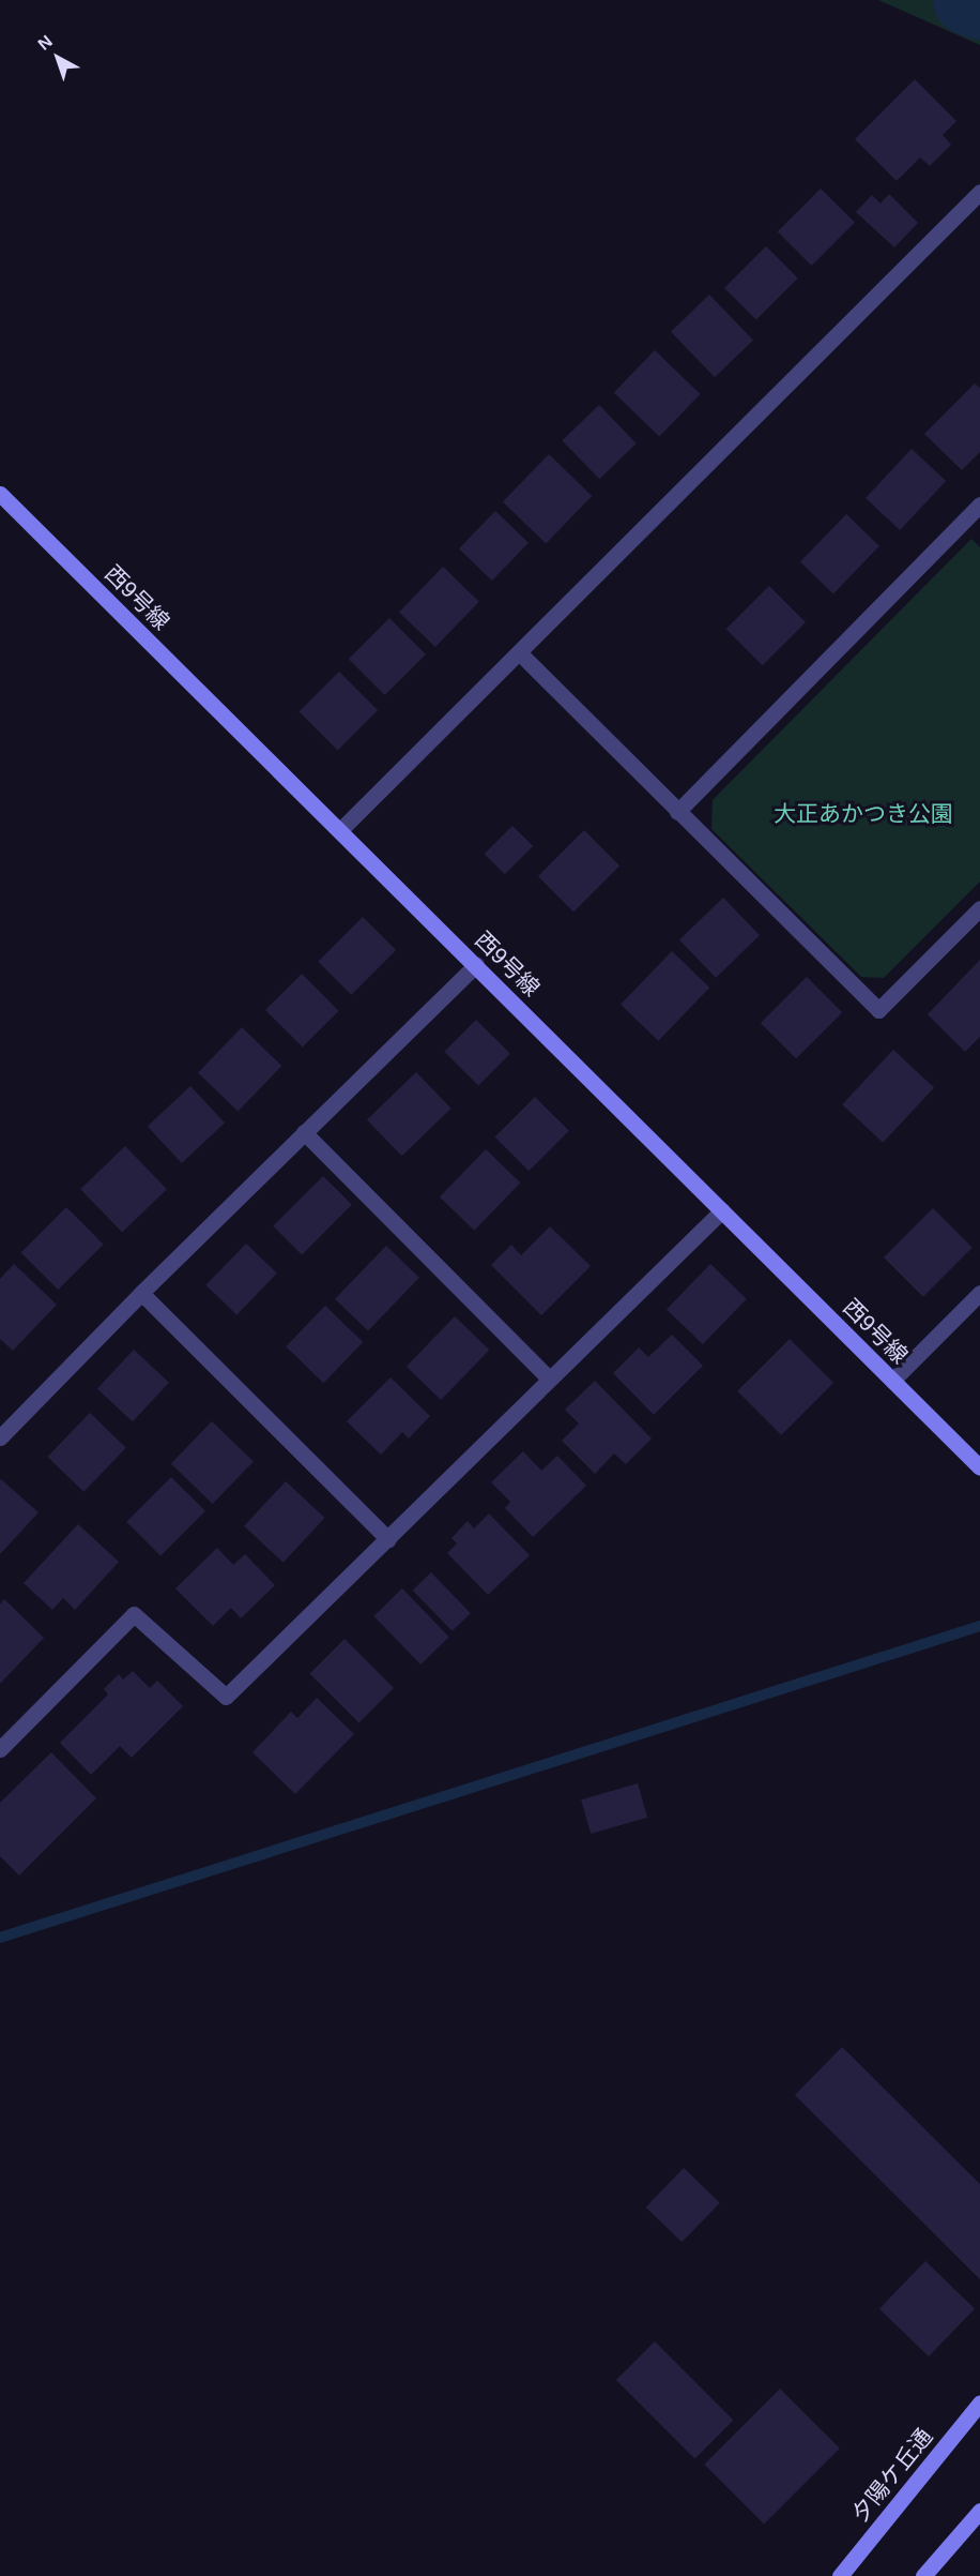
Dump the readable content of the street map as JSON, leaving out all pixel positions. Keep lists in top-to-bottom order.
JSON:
{
  "streets": {
    "street": ["西9号線", "夕陽ケ丘通"]
  },
  "parks": ["大正あかつき公園"],
  "north": "top left"
}
